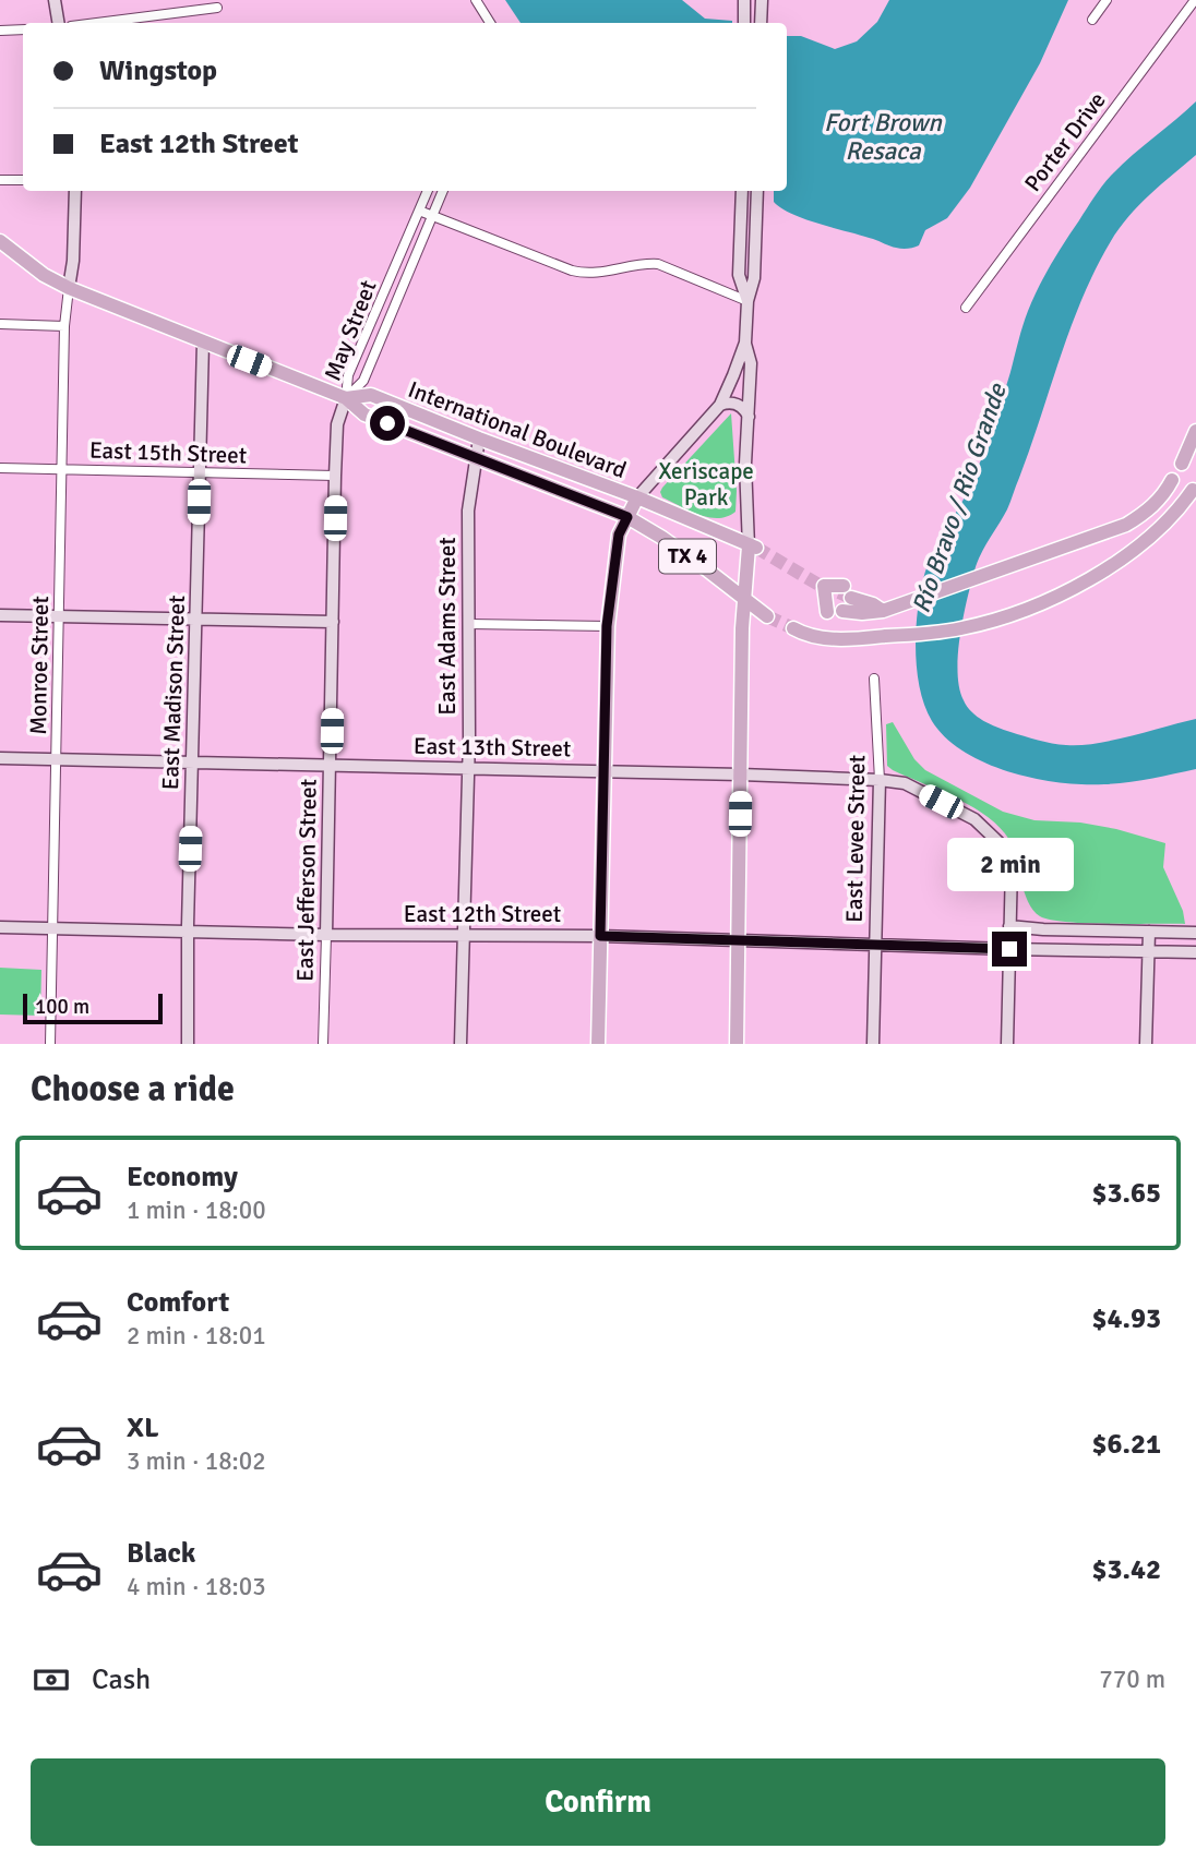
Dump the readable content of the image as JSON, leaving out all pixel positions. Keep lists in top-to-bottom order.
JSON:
{
  "streets": {
    "main road": [
      "International Boulevard",
      "TX 4",
      "East Adams Street",
      "East Madison Street",
      "East 13th Street",
      "East Levee Street",
      "East Jefferson Street",
      "East 12th Street"
    ],
    "street": [
      "Porter Drive",
      "May Street",
      "East 15th Street",
      "Monroe Street"
    ]
  },
  "crossings": [
    ["May Street", "International Boulevard"],
    ["May Street", "East Jefferson Street"],
    ["International Boulevard", "East Adams Street"],
    ["International Boulevard", "Monroe Street"],
    ["International Boulevard", "East Madison Street"],
    ["International Boulevard", "East Jefferson Street"],
    ["East 15th Street", "Monroe Street"],
    ["East 15th Street", "East Madison Street"],
    ["East 15th Street", "East Jefferson Street"],
    ["East Adams Street", "East 13th Street"],
    ["East Adams Street", "East 12th Street"],
    ["Monroe Street", "East 13th Street"],
    ["Monroe Street", "East 12th Street"],
    ["East Madison Street", "East 13th Street"],
    ["East Madison Street", "East 12th Street"],
    ["East 13th Street", "East Levee Street"],
    ["East 13th Street", "East Jefferson Street"],
    ["East 13th Street", "East 12th Street"],
    ["East Levee Street", "East 12th Street"],
    ["East Jefferson Street", "East 12th Street"]
  ],
  "water": ["Fort Brown Resaca", "Río Bravo / Rio Grande"],
  "parks": ["Xeriscape Park"],
  "scale_bar": "100 m",
  "page": {
    "banner": ["Wingstop", "East 12th Street"],
    "bubble": "2 min",
    "scale": "100 m",
    "heading": "Choose a ride",
    "list": [
      {
        "name": "Economy",
        "note": "1 min · 18:00",
        "value": "$3.65"
      },
      {
        "name": "Comfort",
        "note": "2 min · 18:01",
        "value": "$4.93"
      },
      {
        "name": "XL",
        "note": "3 min · 18:02",
        "value": "$6.21"
      },
      {
        "name": "Black",
        "note": "4 min · 18:03",
        "value": "$3.42"
      }
    ],
    "pay": ["Cash", "770 m"],
    "buttons": "Confirm"
  }
}
